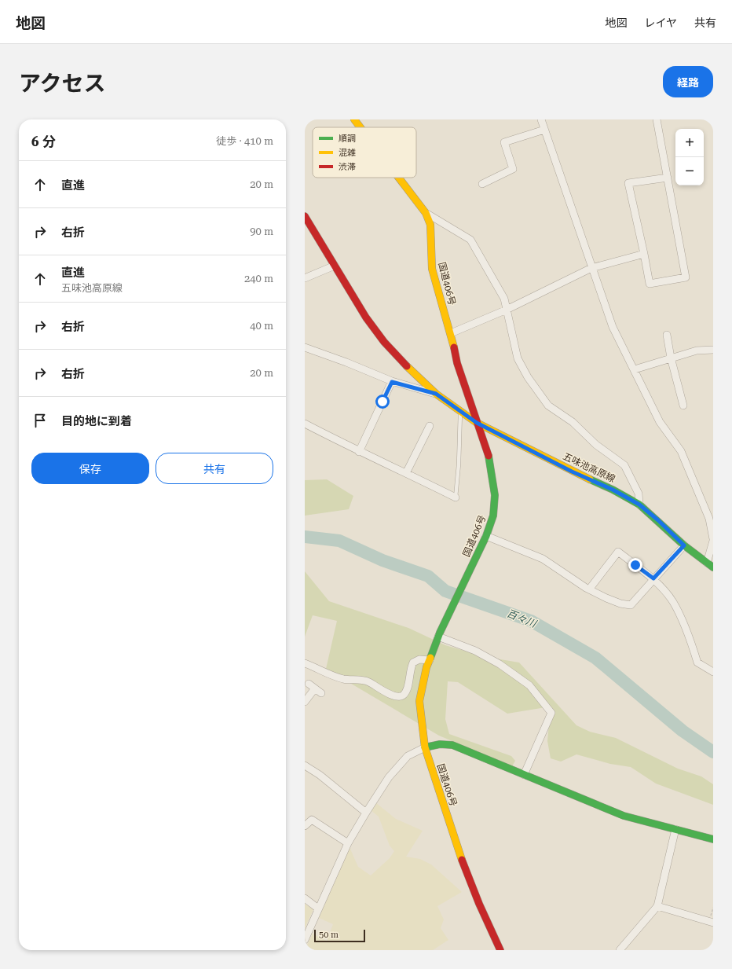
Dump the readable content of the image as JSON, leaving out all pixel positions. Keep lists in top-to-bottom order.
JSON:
{
  "streets": {
    "main road": ["国道406号", "五味池高原線"]
  },
  "crossings": [
    ["国道406号", "五味池高原線"]
  ],
  "water": ["百々川"],
  "legend": ["順調", "混雑", "渋滞"],
  "scale_bar": "50 m",
  "page": {
    "header": "地図",
    "nav": ["地図", "レイヤ", "共有"],
    "title": "アクセス",
    "buttons": [
      "経路",
      ["保存", "共有"]
    ],
    "heading": ["6 分", "徒歩 · 410 m"],
    "map_buttons": ["+", "−"],
    "list": [
      ["直進", "20 m"],
      ["右折", "90 m"],
      ["直進", "五味池高原線", "240 m"],
      ["右折", "40 m"],
      ["右折", "20 m"],
      "目的地に到着"
    ],
    "scale": "50 m"
  }
}
